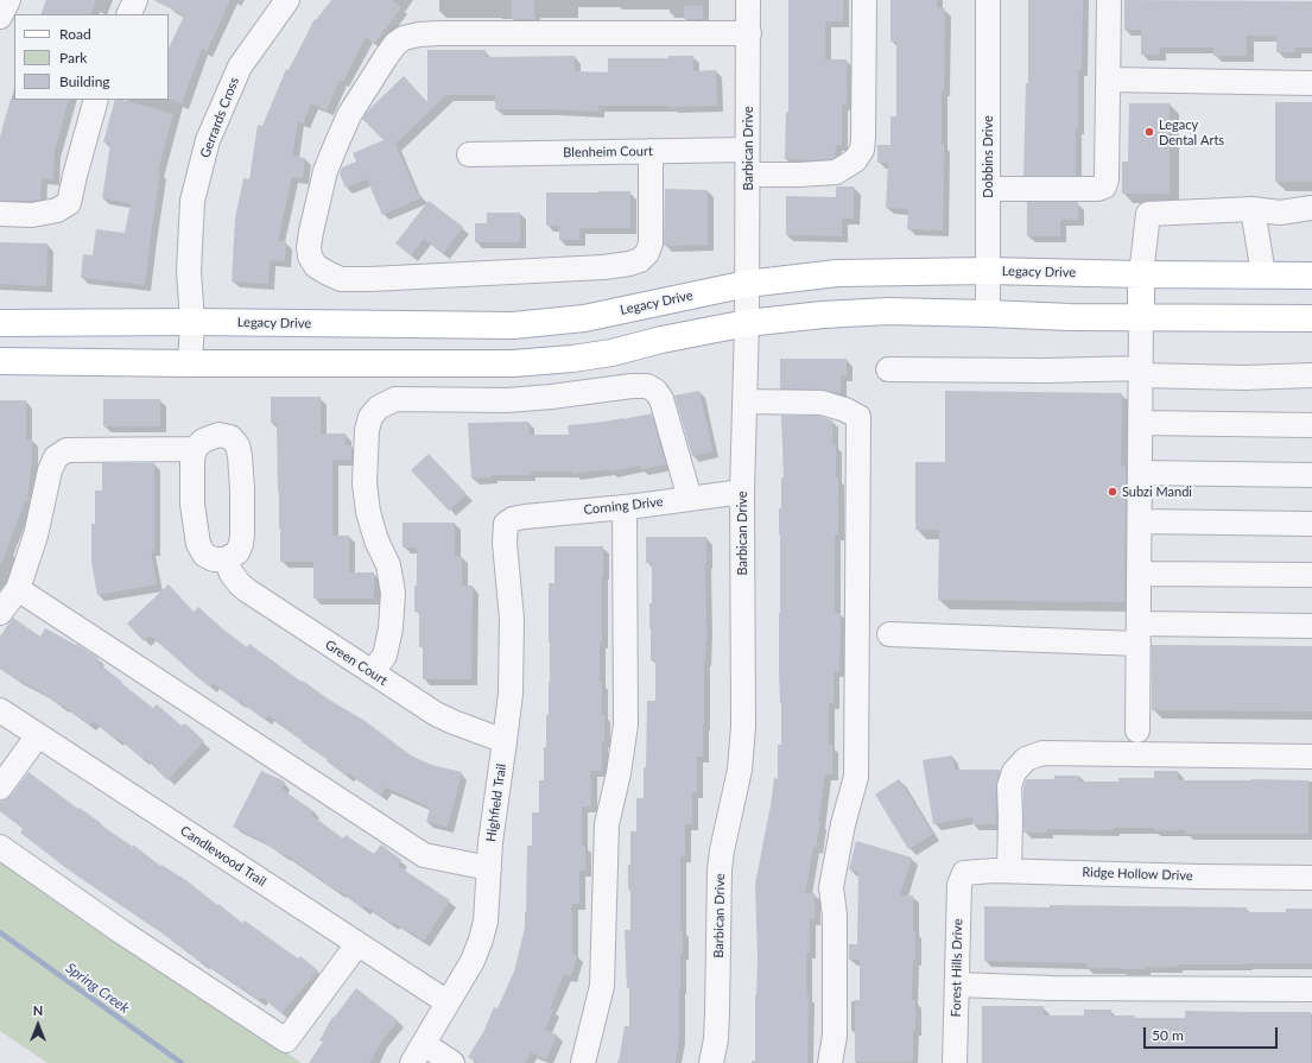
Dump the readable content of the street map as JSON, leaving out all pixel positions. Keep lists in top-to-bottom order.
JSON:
{
  "streets": {
    "main road": ["Legacy Drive"],
    "street": [
      "Gerrards Cross",
      "Barbican Drive",
      "Blenheim Court",
      "Dobbins Drive",
      "Corning Drive",
      "Green Court",
      "Highfield Trail",
      "Candlewood Trail",
      "Ridge Hollow Drive",
      "Forest Hills Drive"
    ]
  },
  "crossings": [
    ["Gerrards Cross", "Legacy Drive"],
    ["Barbican Drive", "Blenheim Court"],
    ["Barbican Drive", "Legacy Drive"],
    ["Barbican Drive", "Corning Drive"],
    ["Dobbins Drive", "Legacy Drive"],
    ["Corning Drive", "Highfield Trail"],
    ["Green Court", "Highfield Trail"],
    ["Highfield Trail", "Candlewood Trail"],
    ["Ridge Hollow Drive", "Forest Hills Drive"]
  ],
  "water": ["Spring Creek"],
  "places": ["Legacy Dental Arts", "Subzi Mandi"],
  "legend": ["Road", "Park", "Building"],
  "scale_bar": "50 m",
  "north": "top"
}
